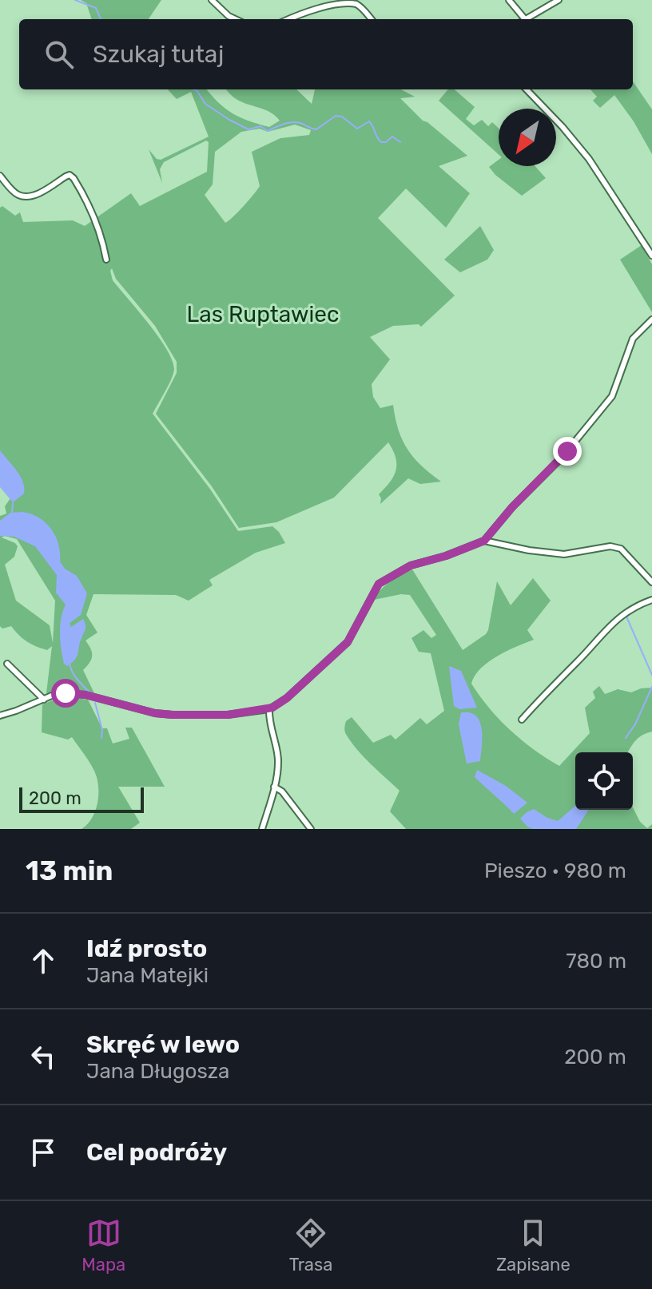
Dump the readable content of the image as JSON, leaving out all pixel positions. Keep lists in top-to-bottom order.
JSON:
{
  "parks": ["Las Ruptawiec"],
  "scale_bar": "200 m",
  "north": "bottom left",
  "page": {
    "search": "Szukaj tutaj",
    "scale": "200 m",
    "heading": ["13 min", "Pieszo · 980 m"],
    "list": [
      ["Idź prosto", "Jana Matejki", "780 m"],
      ["Skręć w lewo", "Jana Długosza", "200 m"],
      "Cel podróży"
    ],
    "nav": ["Mapa", "Trasa", "Zapisane"]
  }
}
